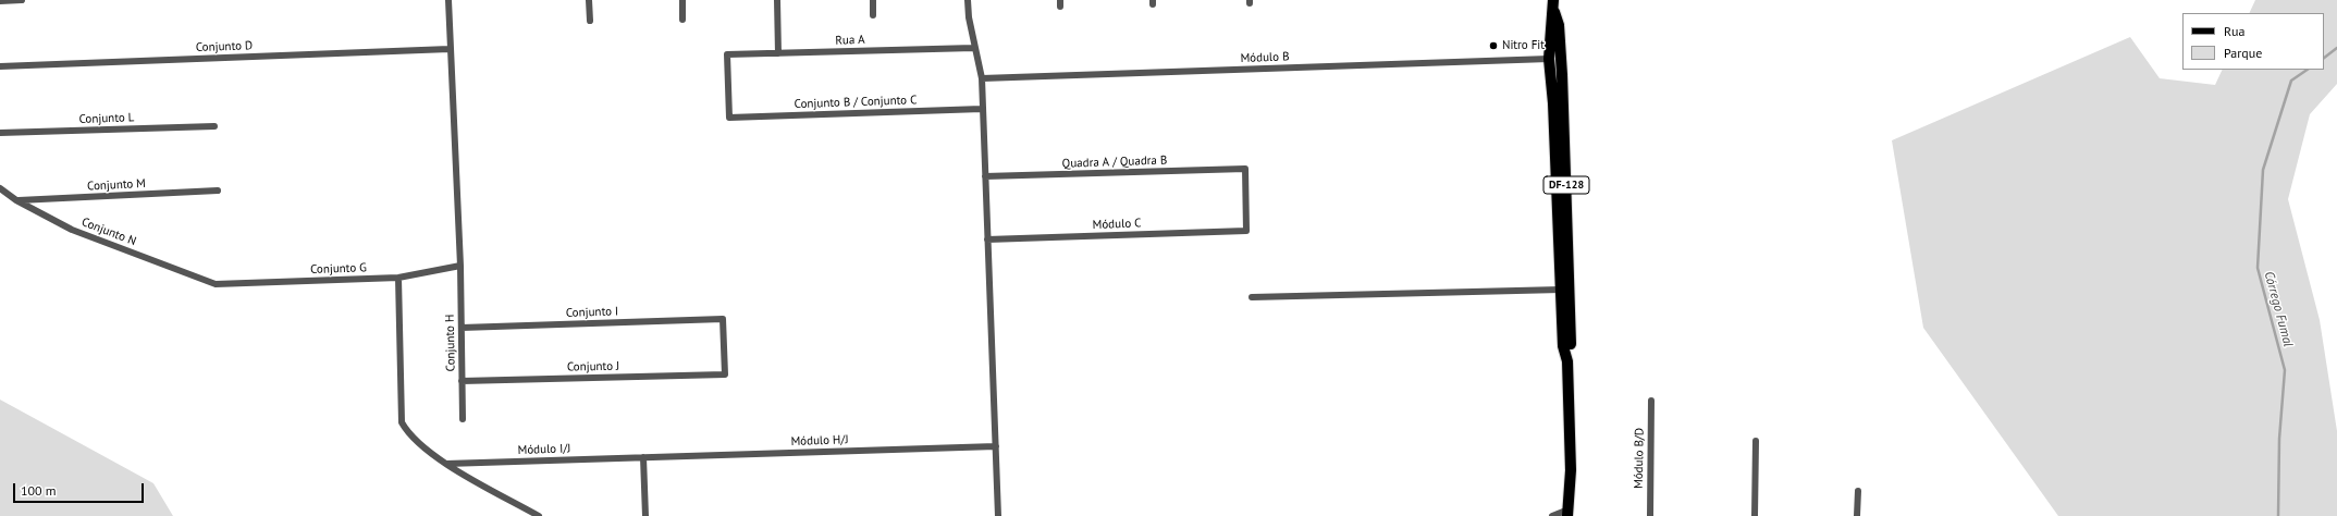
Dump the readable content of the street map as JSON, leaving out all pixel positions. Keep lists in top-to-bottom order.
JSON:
{
  "streets": {
    "main road": ["DF-128"],
    "street": [
      "Rua A",
      "Conjunto D",
      "Módulo B",
      "Conjunto B / Conjunto C",
      "Conjunto L",
      "Quadra A / Quadra B",
      "Conjunto M",
      "Módulo C",
      "Conjunto N",
      "Conjunto G",
      "Conjunto I",
      "Conjunto H",
      "Conjunto J",
      "Módulo H/J",
      "Módulo I/J",
      "Módulo B/D"
    ]
  },
  "crossings": [
    ["Rua A", "Conjunto B / Conjunto C"],
    ["Conjunto D", "Conjunto H"],
    ["Módulo B", "DF-128"],
    ["Quadra A / Quadra B", "Módulo C"],
    ["Conjunto M", "Conjunto N"],
    ["Conjunto N", "Conjunto G"],
    ["Conjunto G", "Conjunto H"],
    ["Conjunto I", "Conjunto H"],
    ["Conjunto I", "Conjunto J"],
    ["Conjunto H", "Conjunto J"],
    ["Módulo H/J", "Módulo I/J"]
  ],
  "water": ["Córrego Fumal"],
  "places": ["Nitro Fit"],
  "legend": ["Rua", "Parque"],
  "scale_bar": "100 m"
}
